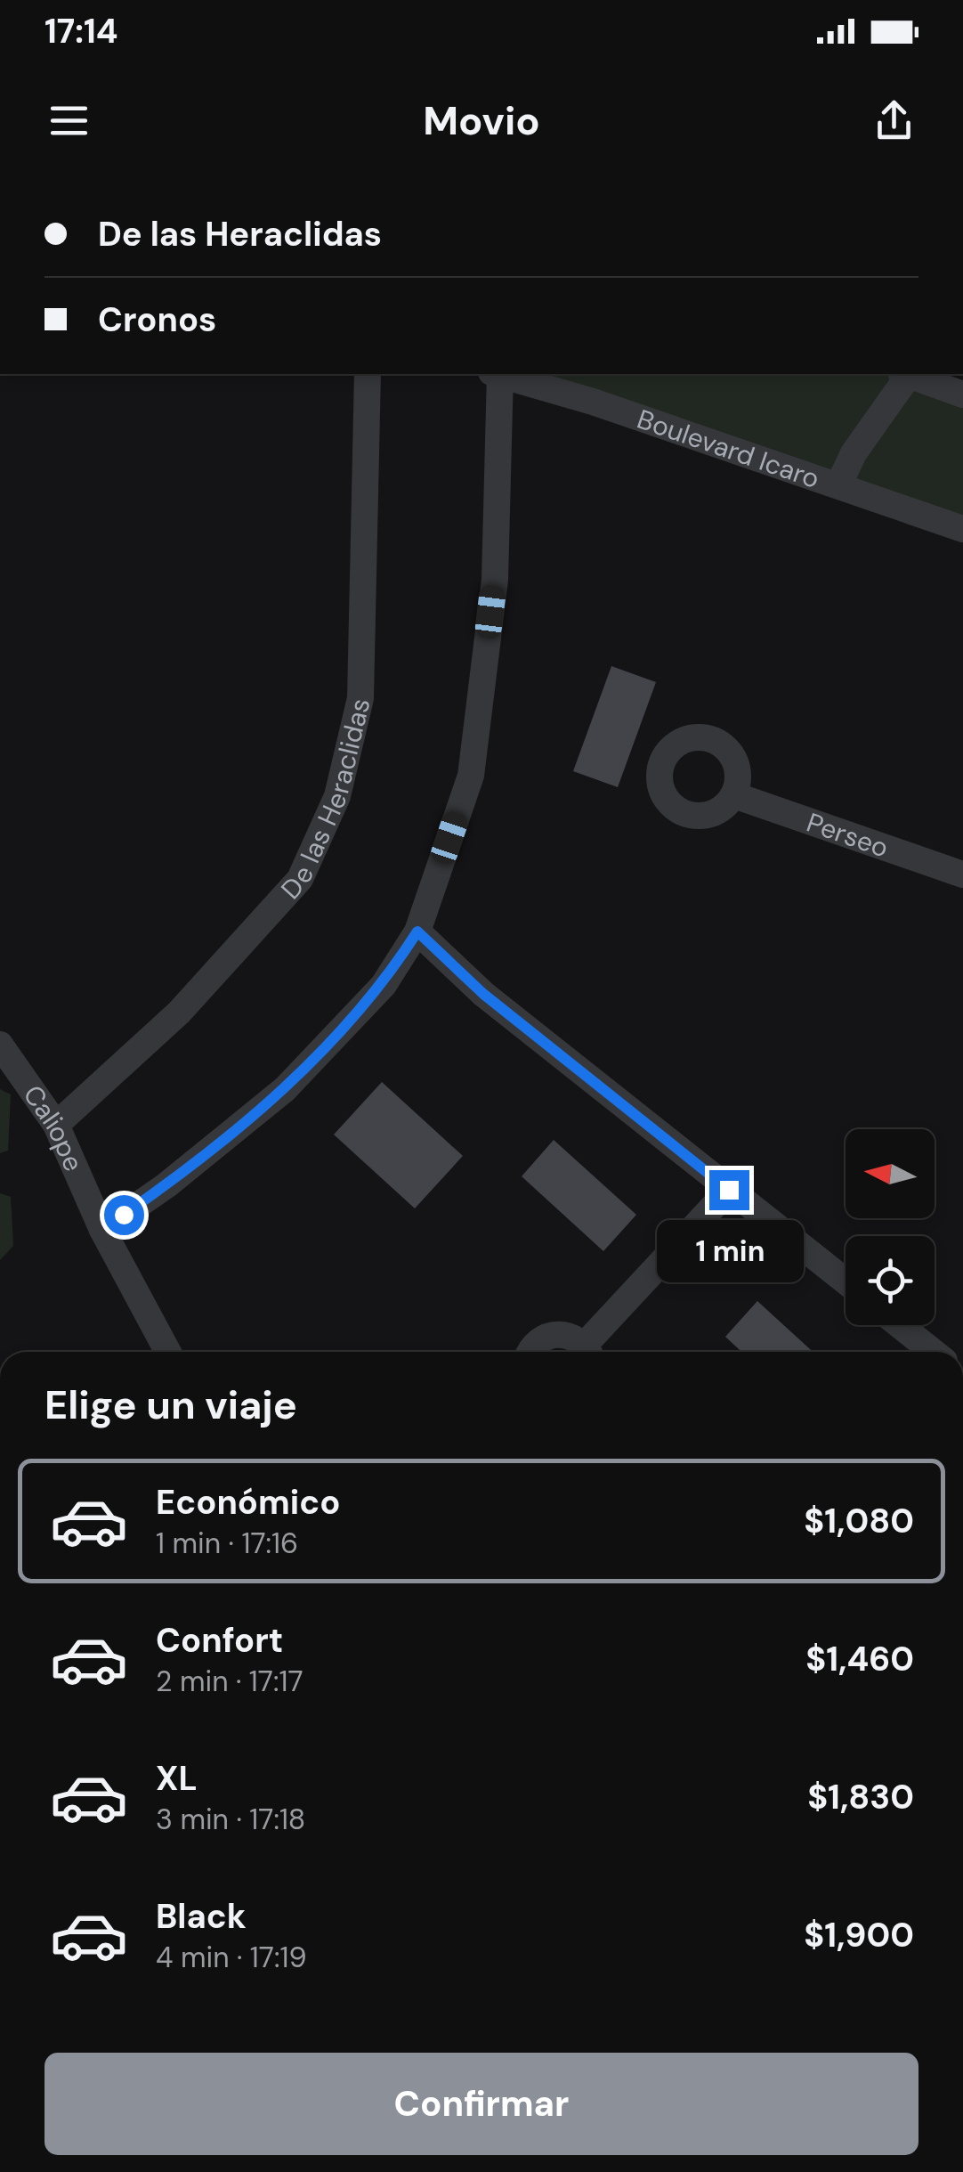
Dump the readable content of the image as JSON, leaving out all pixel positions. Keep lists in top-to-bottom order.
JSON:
{
  "streets": {
    "street": [
      "Boulevard Icaro",
      "De las Heraclidas",
      "Perseo",
      "Caliope"
    ]
  },
  "crossings": [
    ["De las Heraclidas", "Caliope"]
  ],
  "north": "left",
  "page": {
    "status": "17:14",
    "header": "Movio",
    "banner": ["De las Heraclidas", "Cronos"],
    "bubble": "1 min",
    "heading": "Elige un viaje",
    "list": [
      {
        "name": "Económico",
        "note": "1 min · 17:16",
        "value": "$1,080"
      },
      {
        "name": "Confort",
        "note": "2 min · 17:17",
        "value": "$1,460"
      },
      {
        "name": "XL",
        "note": "3 min · 17:18",
        "value": "$1,830"
      },
      {
        "name": "Black",
        "note": "4 min · 17:19",
        "value": "$1,900"
      }
    ],
    "buttons": "Confirmar"
  }
}
